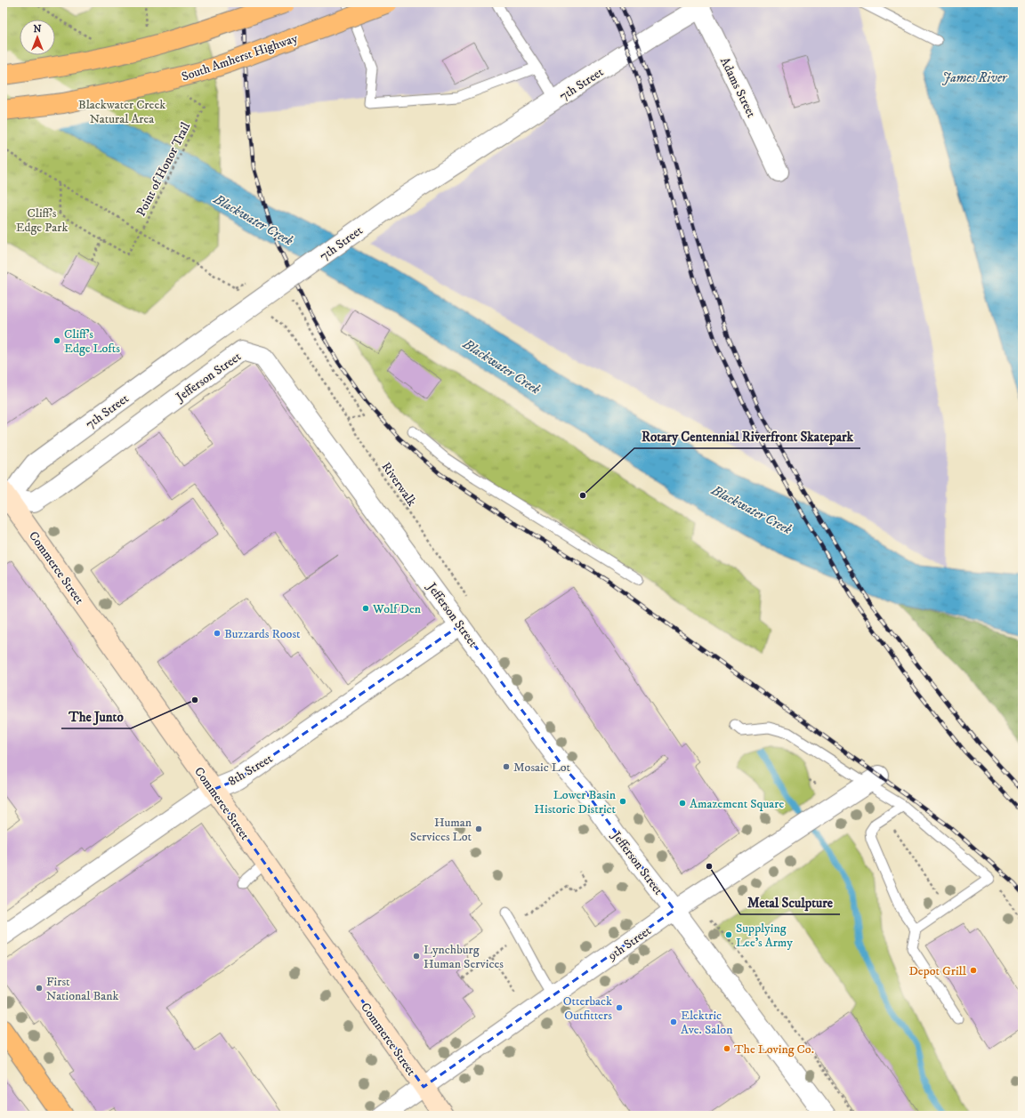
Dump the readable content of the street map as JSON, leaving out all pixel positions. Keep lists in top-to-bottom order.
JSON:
{
  "streets": {
    "main road": ["South Amherst Highway"],
    "street": [
      "7th Street",
      "Adams Street",
      "Jefferson Street",
      "Commerce Street",
      "8th Street",
      "9th Street"
    ],
    "path": ["Point of Honor Trail", "Riverwalk"]
  },
  "crossings": [
    ["7th Street", "Adams Street"],
    ["7th Street", "Jefferson Street"],
    ["7th Street", "Commerce Street"],
    ["Jefferson Street", "Commerce Street"],
    ["Jefferson Street", "8th Street"],
    ["Jefferson Street", "9th Street"],
    ["Commerce Street", "8th Street"],
    ["Commerce Street", "9th Street"]
  ],
  "water": ["James River", "Blackwater Creek"],
  "parks": ["Blackwater Creek Natural Area", "Cliff's Edge Park"],
  "places": [
    "Cliff's Edge Lofts",
    "Rotary Centennial Riverfront Skatepark",
    "Wolf Den",
    "Buzzards Roost",
    "The Junto",
    "Mosaic Lot",
    "Lower Basin Historic District",
    "Amazement Square",
    "Human Services Lot",
    "Metal Sculpture",
    "Supplying Lee's Army",
    "Lynchburg Human Services",
    "Depot Grill",
    "First National Bank",
    "Otterback Outfitters",
    "Elektric Ave. Salon",
    "The Loving Co."
  ],
  "north": "top"
}
